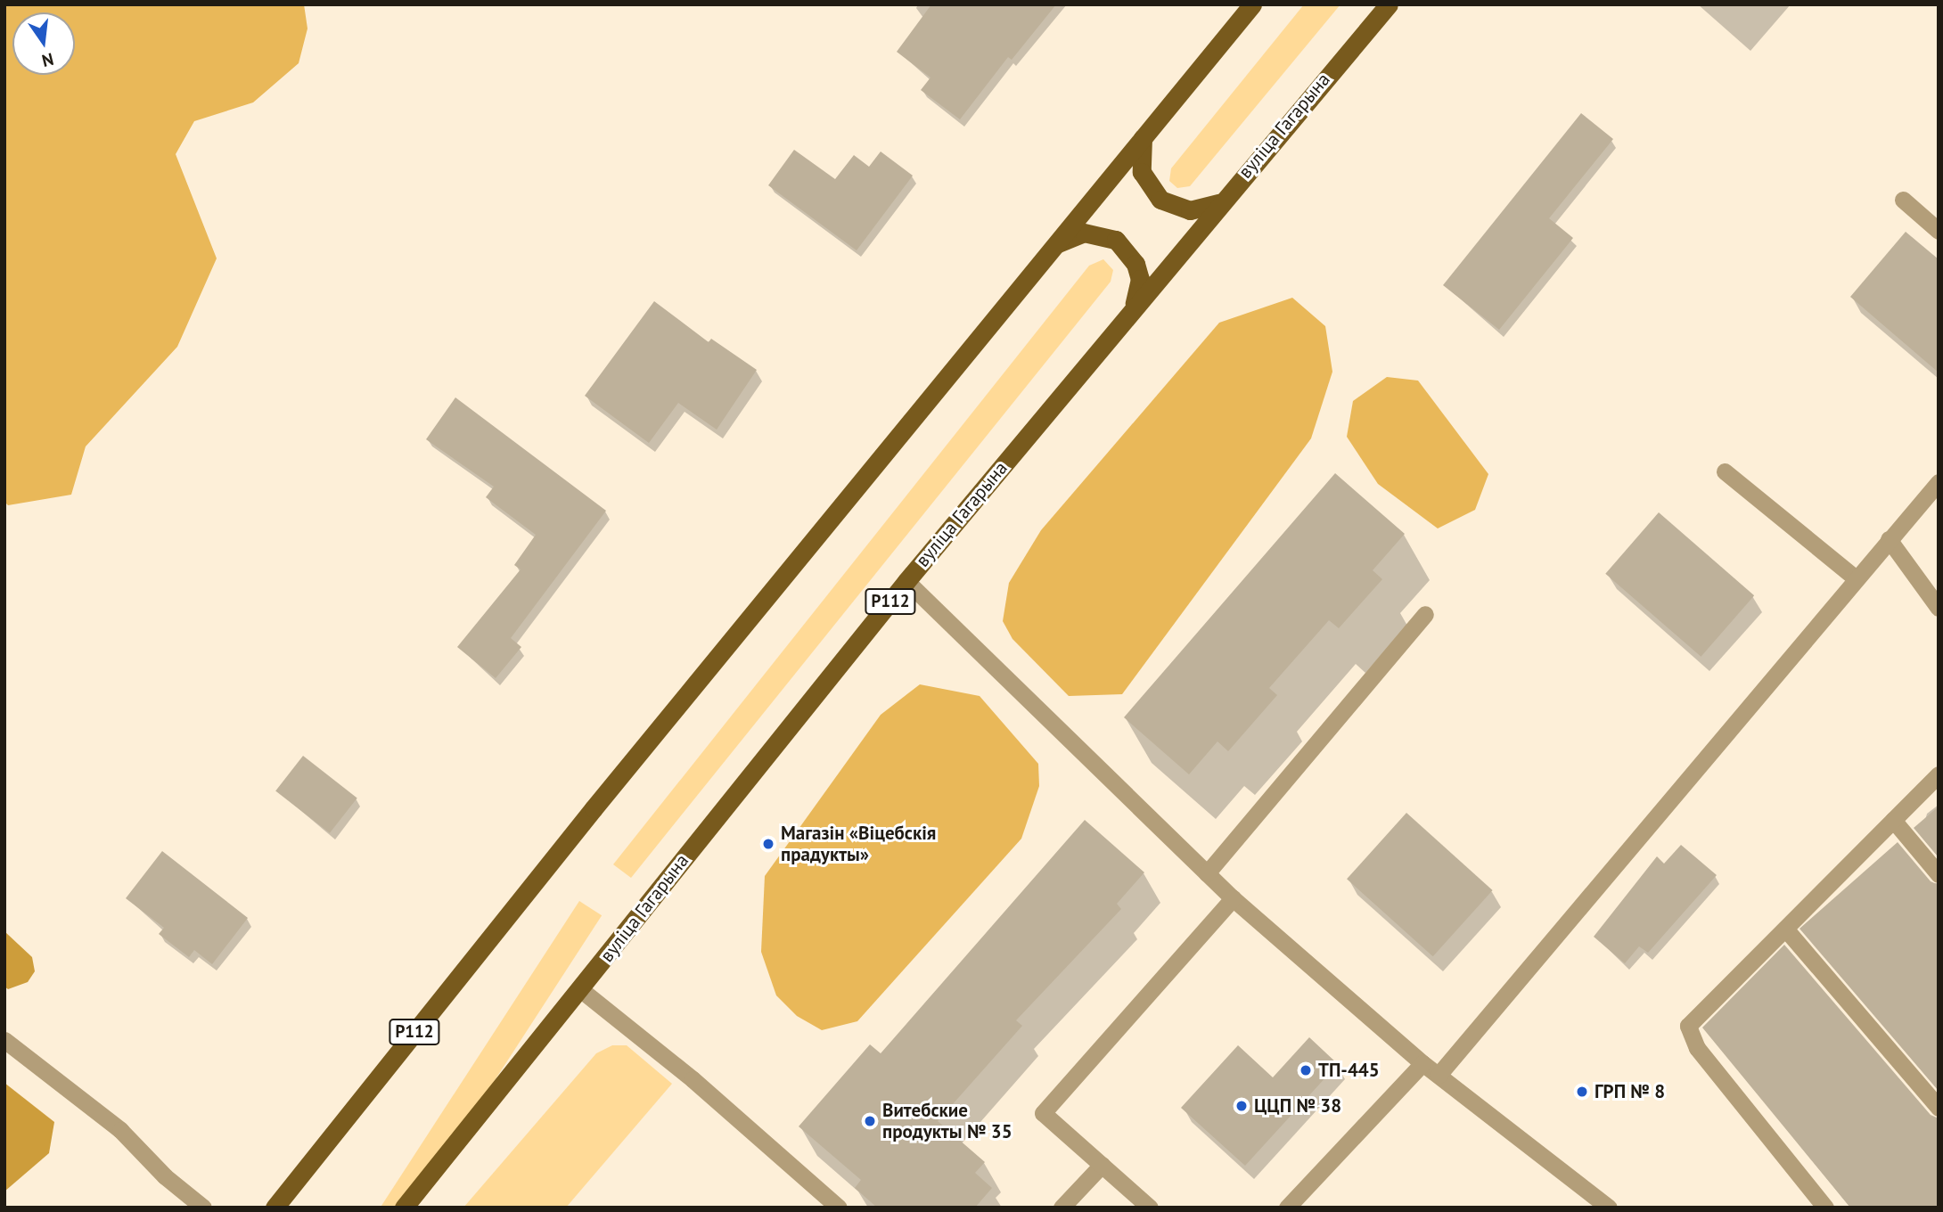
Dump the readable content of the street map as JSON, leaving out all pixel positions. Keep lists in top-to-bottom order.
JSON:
{
  "streets": {
    "main road": ["вуліца Гагарына", "Р112"]
  },
  "places": [
    "Магазін «Віцебскія прадукты»",
    "ТП-445",
    "ГРП № 8",
    "ЦЦП № 38",
    "Витебские продукты № 35"
  ],
  "north": "bottom"
}
